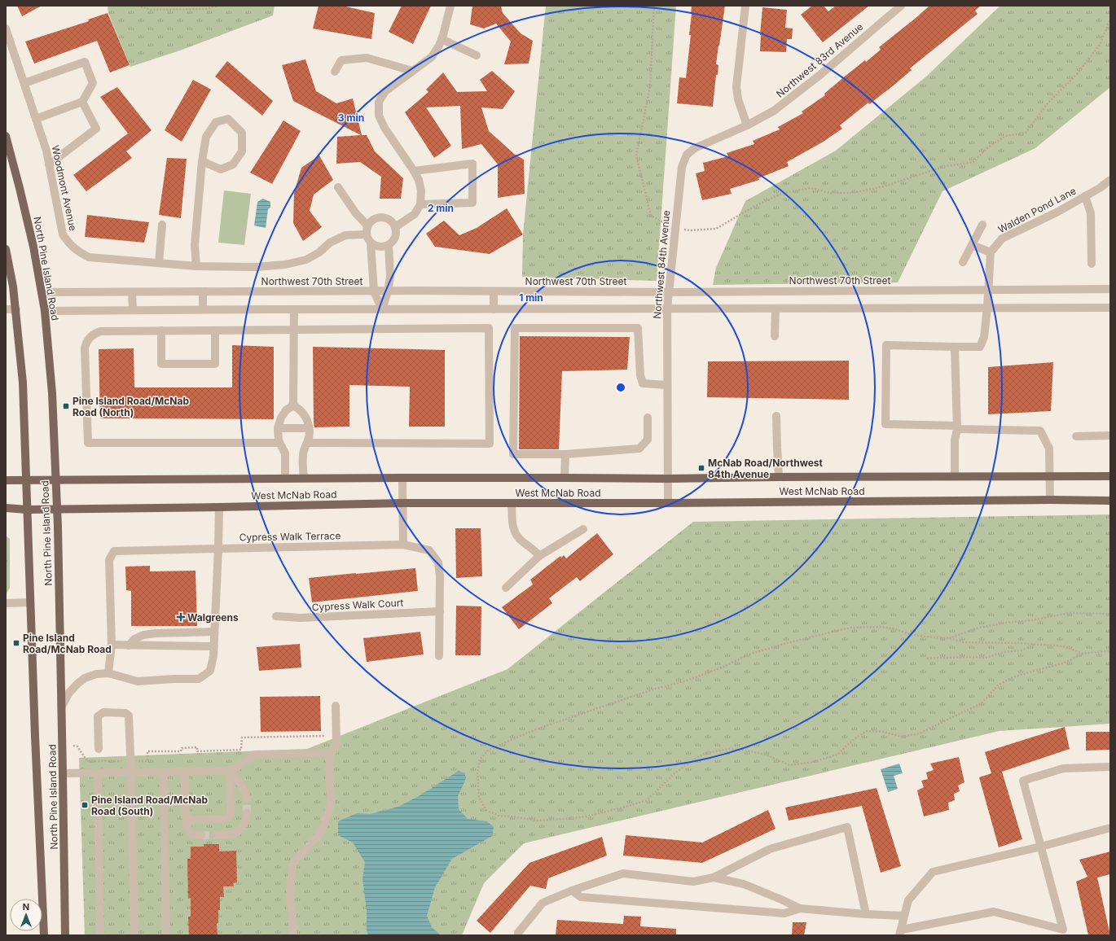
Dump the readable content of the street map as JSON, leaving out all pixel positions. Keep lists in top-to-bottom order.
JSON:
{
  "streets": {
    "main road": ["North Pine Island Road", "West McNab Road"],
    "street": [
      "Northwest 83rd Avenue",
      "Woodmont Avenue",
      "Walden Pond Lane",
      "Northwest 84th Avenue",
      "Northwest 70th Street",
      "Cypress Walk Terrace",
      "Cypress Walk Court"
    ]
  },
  "crossings": [
    ["Northwest 83rd Avenue", "Northwest 84th Avenue"],
    ["Northwest 84th Avenue", "Northwest 70th Street"],
    ["Northwest 84th Avenue", "West McNab Road"],
    ["North Pine Island Road", "Northwest 70th Street"],
    ["North Pine Island Road", "West McNab Road"],
    ["Cypress Walk Terrace", "Cypress Walk Court"]
  ],
  "places": {
    "transit": [
      "Pine Island Road/McNab Road (North)",
      "McNab Road/Northwest 84th Avenue",
      "Pine Island Road/McNab Road",
      "Pine Island Road/McNab Road (South)"
    ],
    "health": ["Walgreens"]
  },
  "north": "top",
  "rings": ["3 min", "2 min", "1 min"]
}
